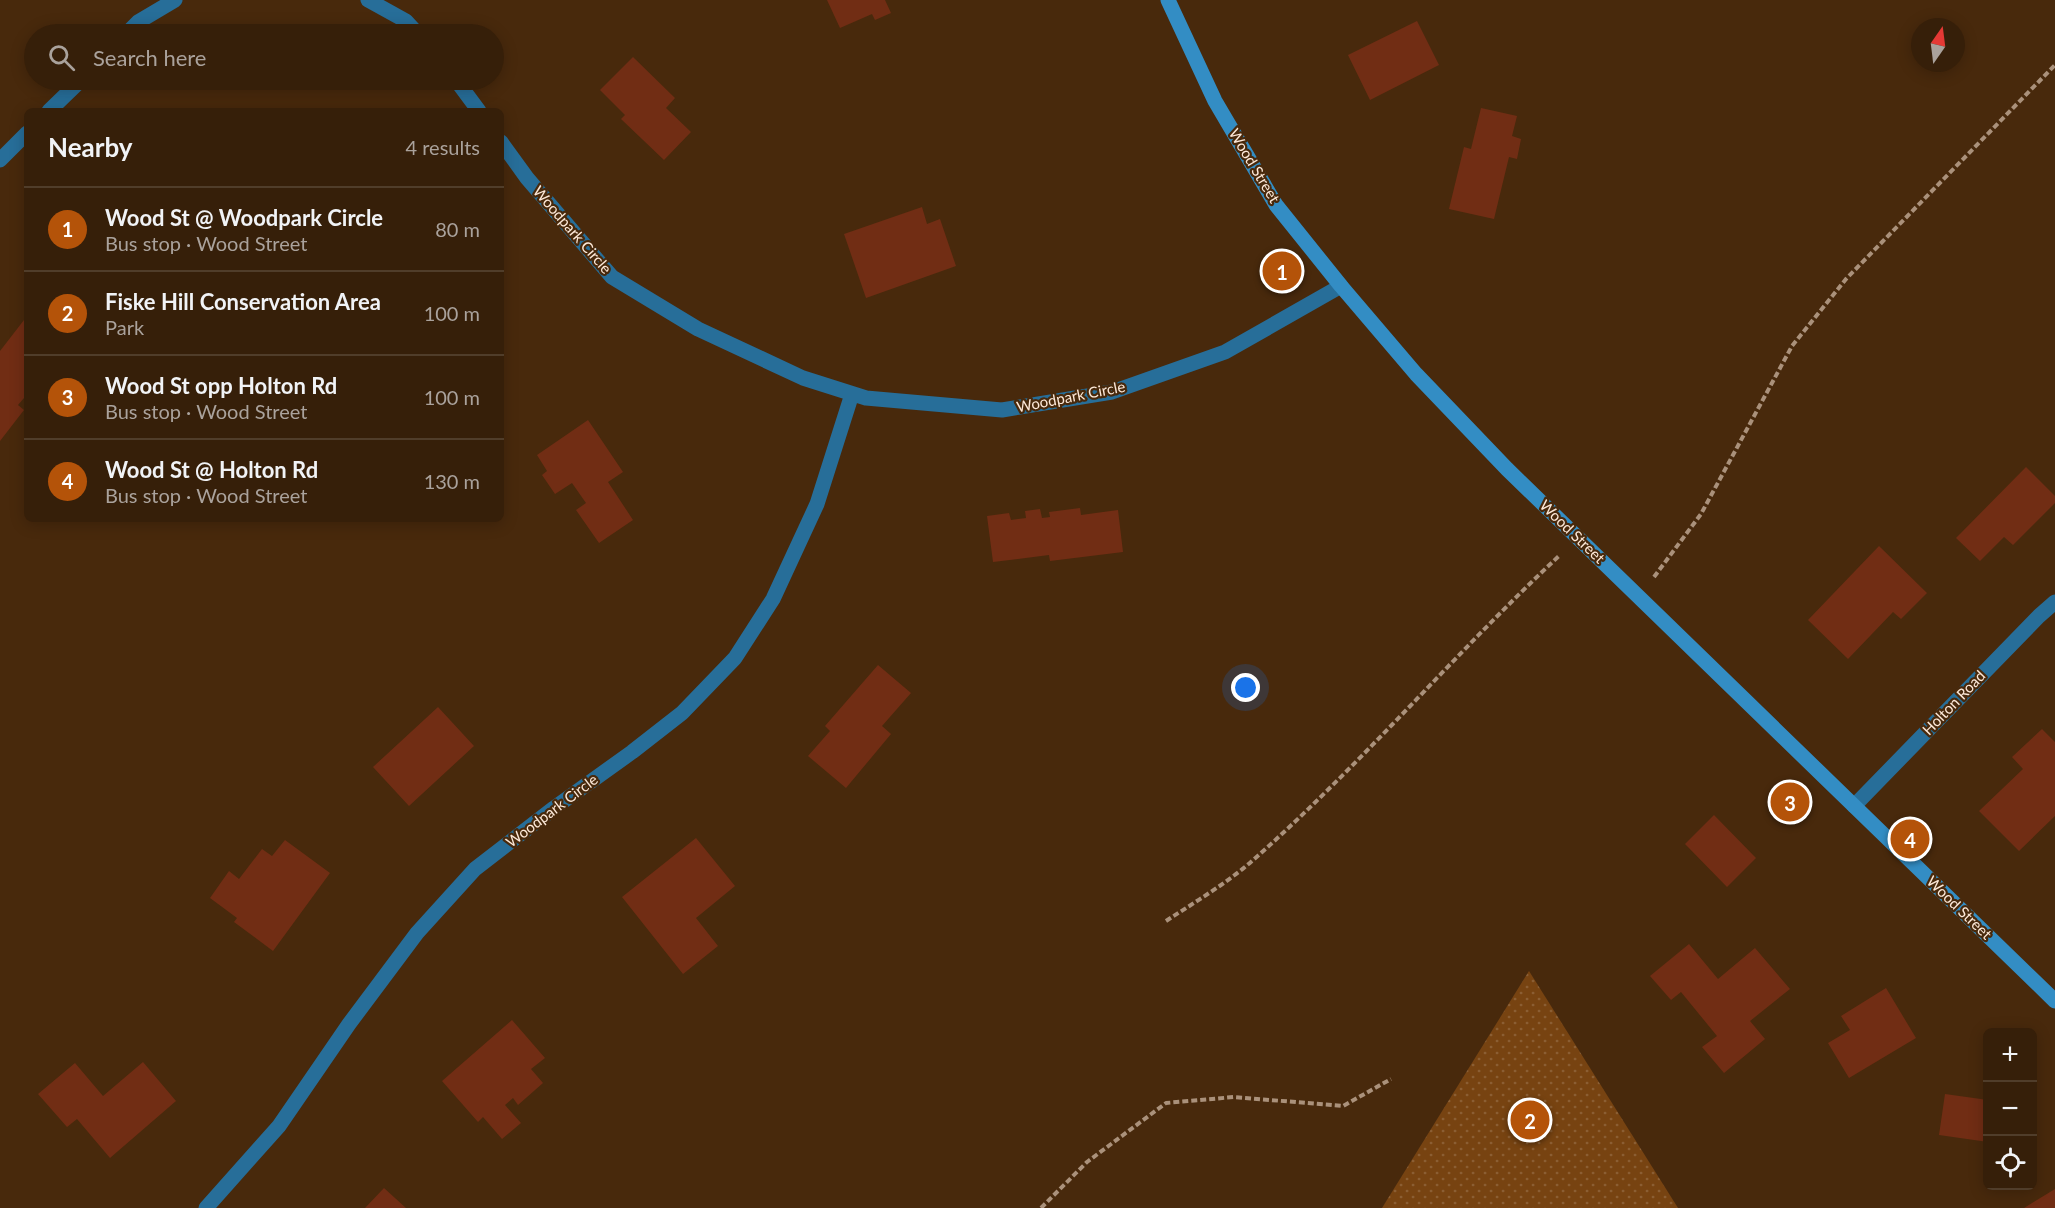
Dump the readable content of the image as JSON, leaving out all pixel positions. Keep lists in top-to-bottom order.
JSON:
{
  "streets": {
    "street": ["Wood Street", "Woodpark Circle", "Holton Road"]
  },
  "crossings": [
    ["Wood Street", "Woodpark Circle"],
    ["Wood Street", "Holton Road"]
  ],
  "north": "top",
  "page": {
    "search": "Search here",
    "heading": ["Nearby", "4 results"],
    "list": [
      {
        "mark": "1",
        "name": "Wood St @ Woodpark Circle",
        "note": "Bus stop · Wood Street",
        "value": "80 m"
      },
      {
        "mark": "2",
        "name": "Fiske Hill Conservation Area",
        "note": "Park",
        "value": "100 m"
      },
      {
        "mark": "3",
        "name": "Wood St opp Holton Rd",
        "note": "Bus stop · Wood Street",
        "value": "100 m"
      },
      {
        "mark": "4",
        "name": "Wood St @ Holton Rd",
        "note": "Bus stop · Wood Street",
        "value": "130 m"
      }
    ],
    "pins": [
      "1",
      "3",
      "4",
      "2"
    ],
    "map_buttons": ["+", "−"]
  }
}
